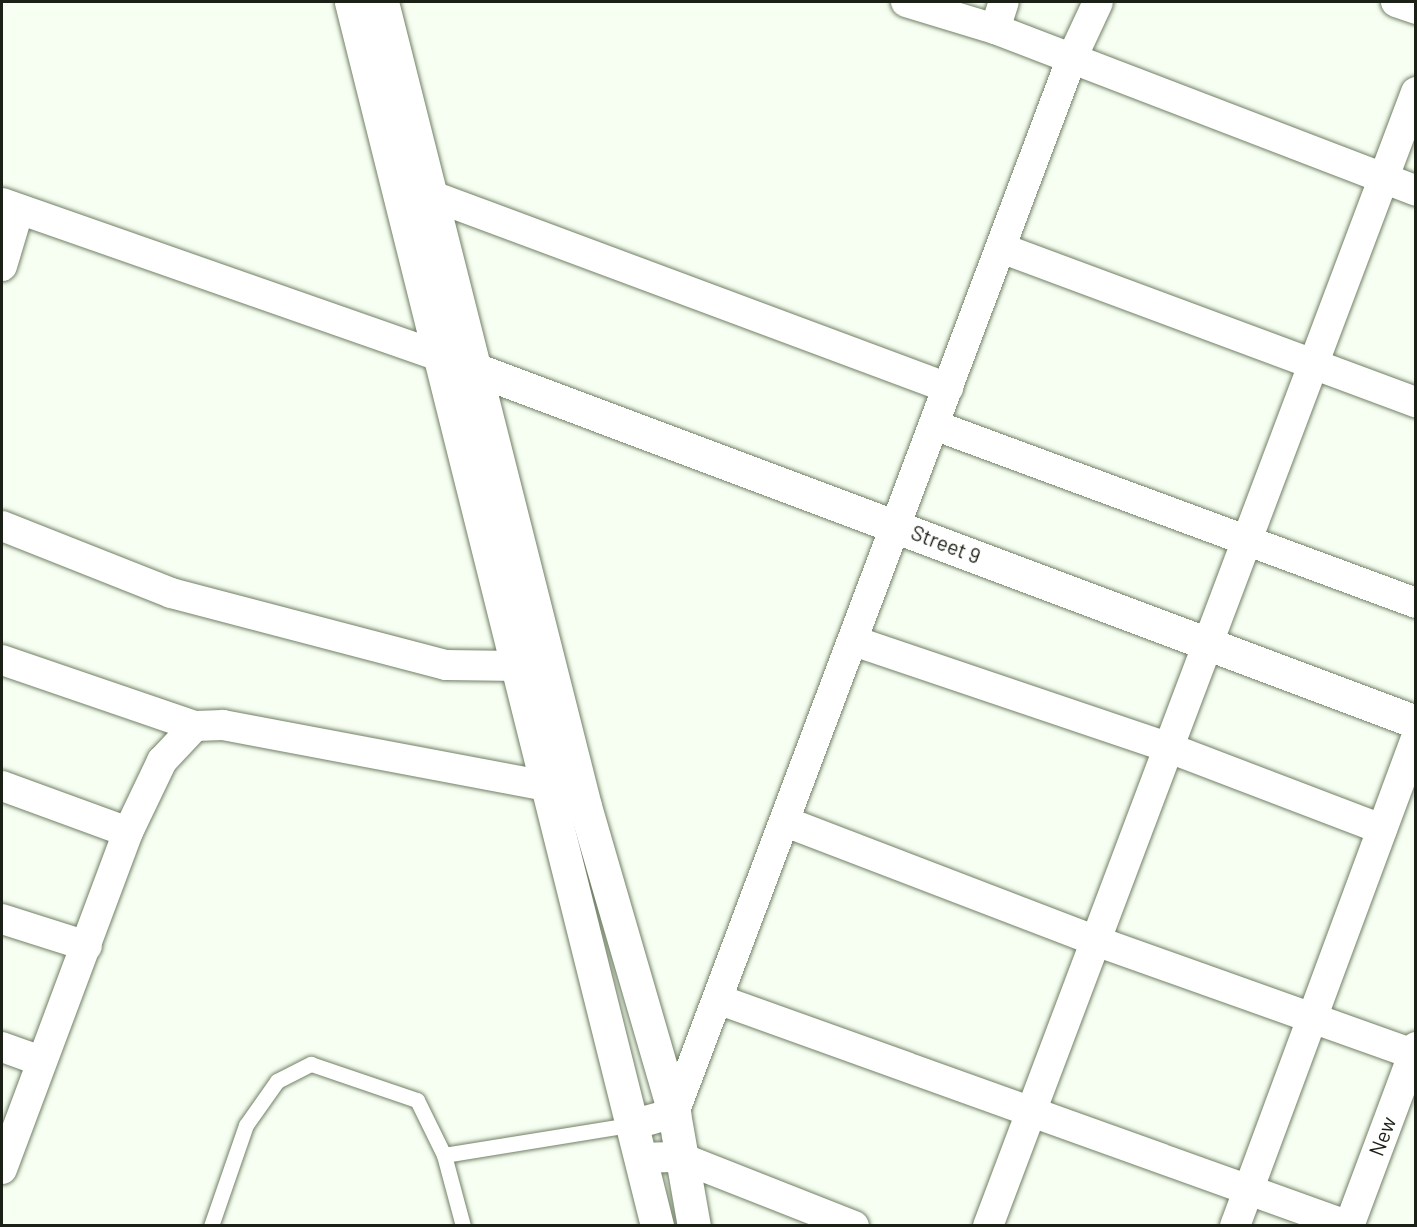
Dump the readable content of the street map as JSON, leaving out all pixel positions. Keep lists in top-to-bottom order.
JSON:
{
  "streets": {
    "main road": ["Street 9"],
    "street": ["New"]
  }
}
